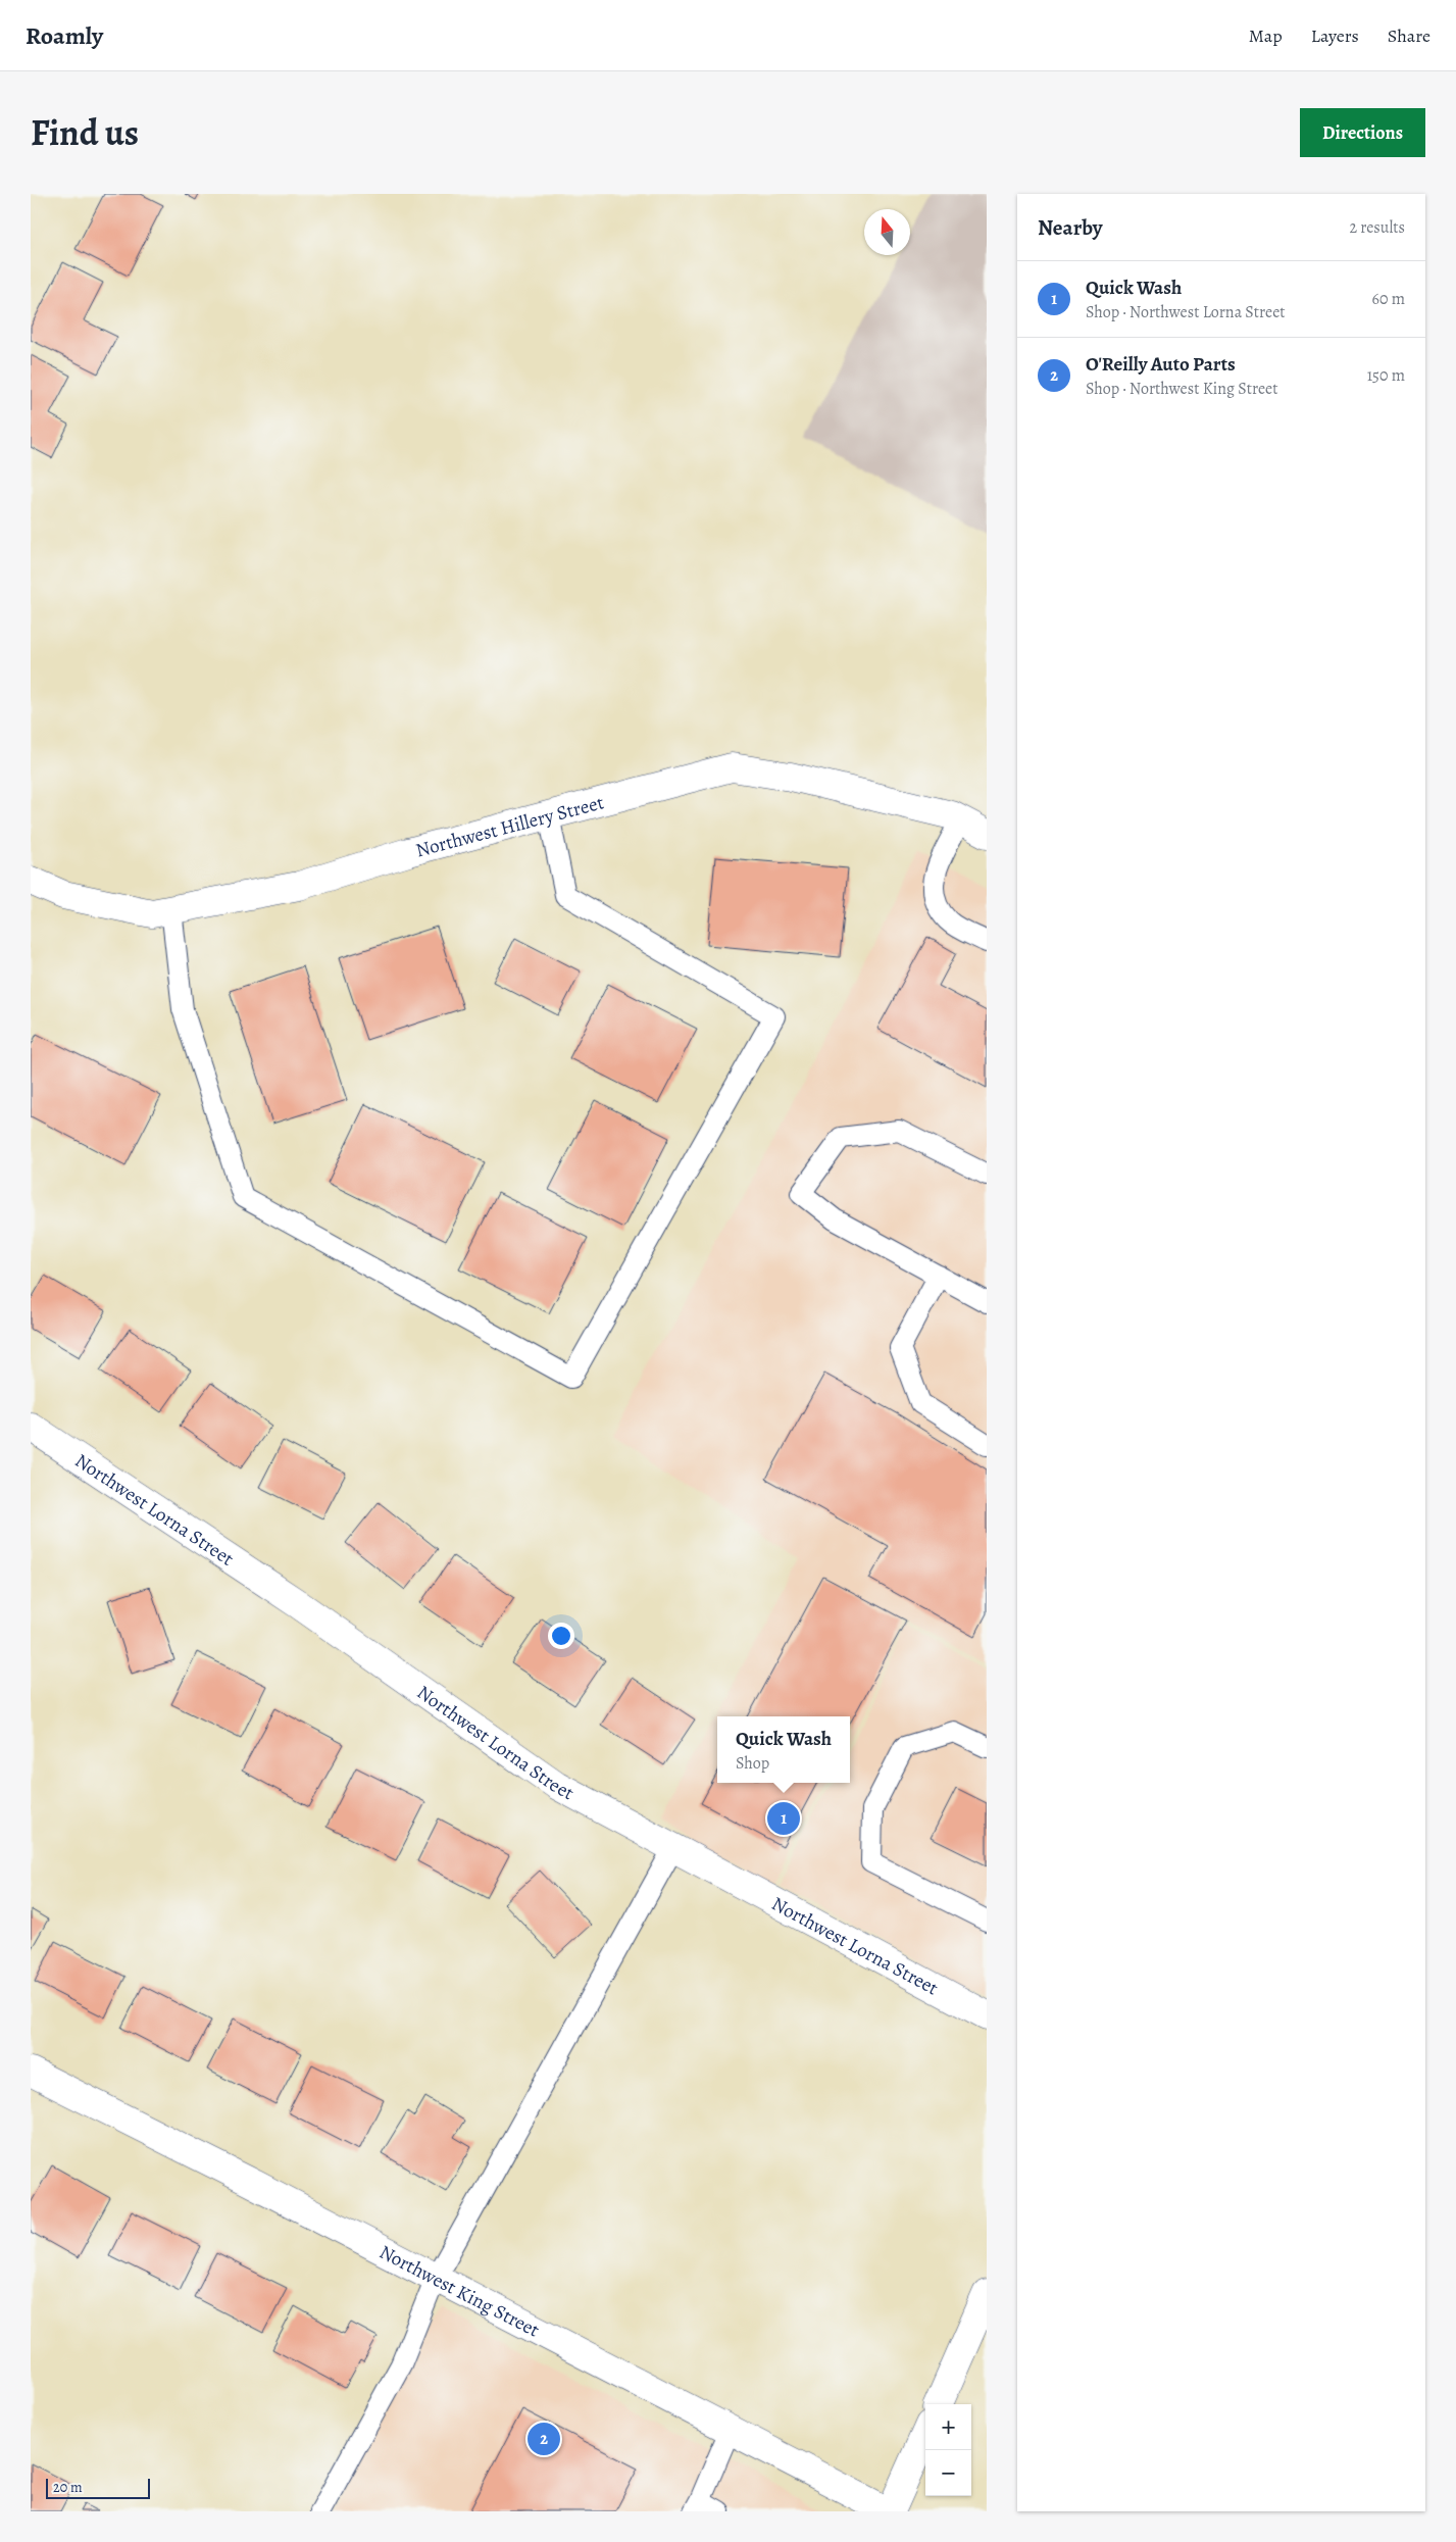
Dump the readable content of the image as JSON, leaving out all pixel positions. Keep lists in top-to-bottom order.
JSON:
{
  "streets": {
    "street": ["Northwest Hillery Street", "Northwest Lorna Street", "Northwest King Street"]
  },
  "scale_bar": "20 m",
  "north": "top",
  "page": {
    "header": "Roamly",
    "nav": ["Map", "Layers", "Share"],
    "title": "Find us",
    "buttons": "Directions",
    "heading": ["Nearby", "2 results"],
    "list": [
      {
        "mark": "1",
        "name": "Quick Wash",
        "note": "Shop · Northwest Lorna Street",
        "value": "60 m"
      },
      {
        "mark": "2",
        "name": "O'Reilly Auto Parts",
        "note": "Shop · Northwest King Street",
        "value": "150 m"
      }
    ],
    "popup": ["Quick Wash", "Shop"],
    "pins": ["1", "2"],
    "map_buttons": ["+", "−"],
    "scale": "20 m"
  }
}
